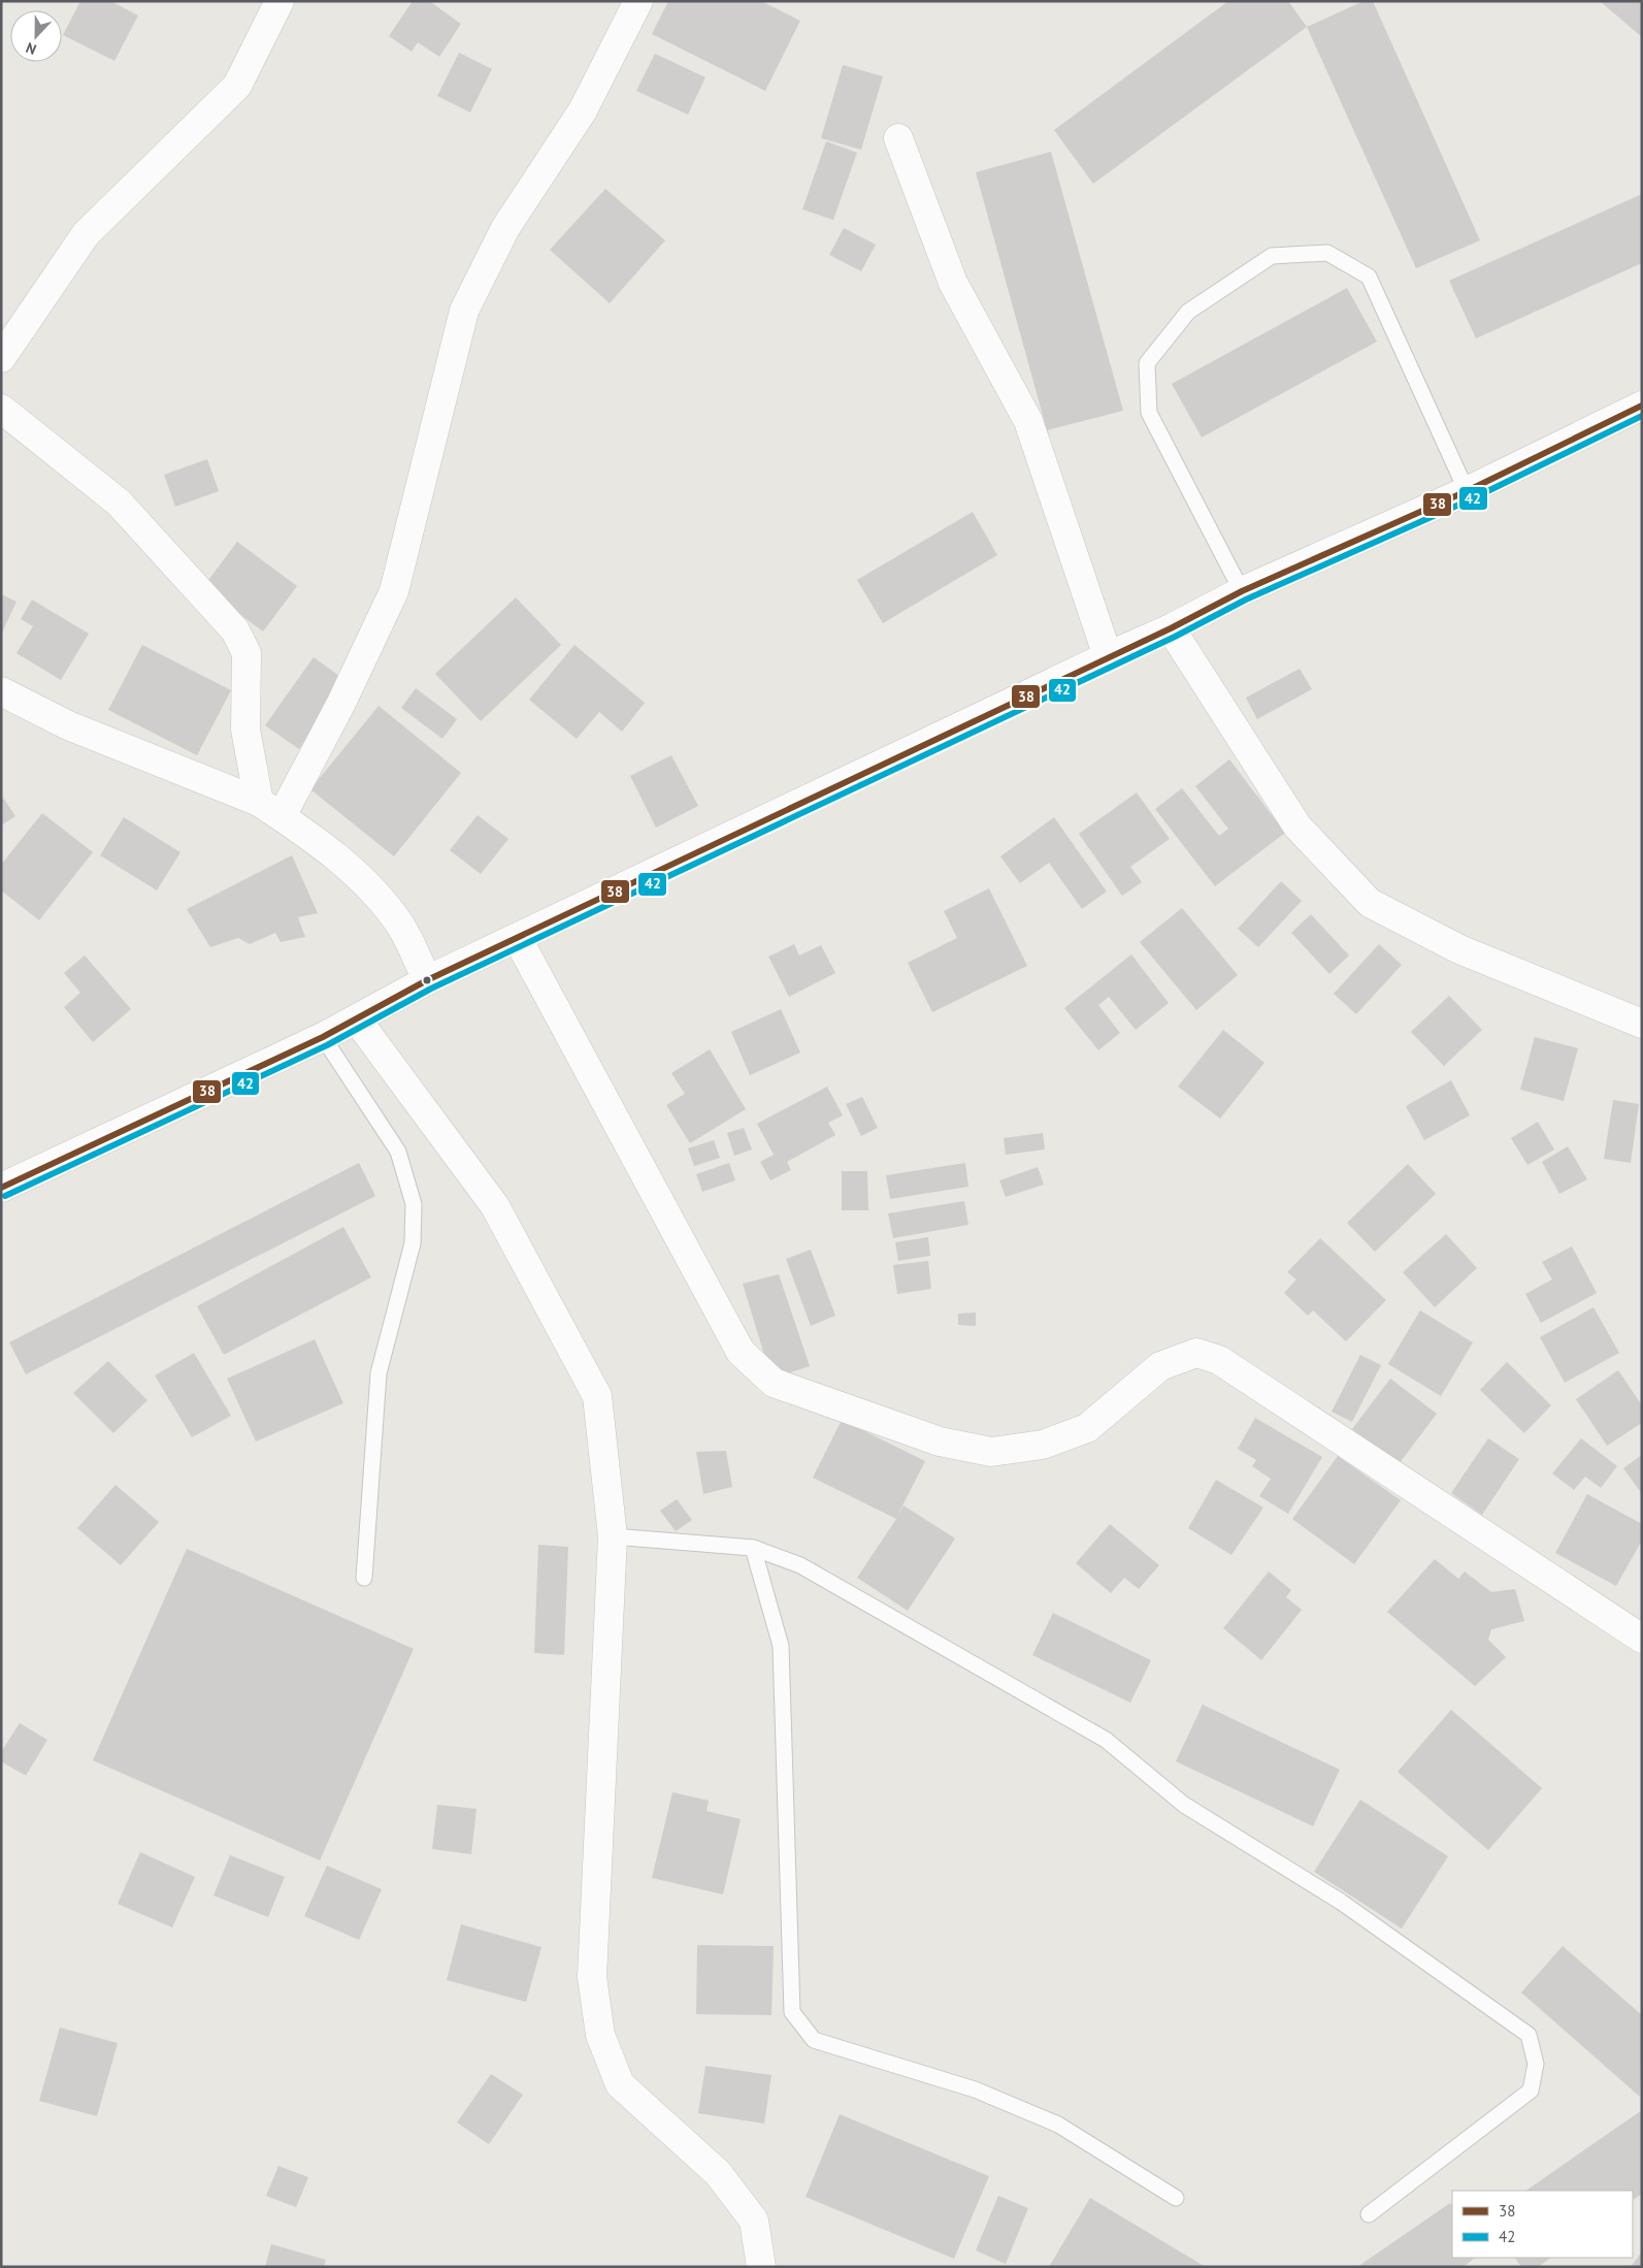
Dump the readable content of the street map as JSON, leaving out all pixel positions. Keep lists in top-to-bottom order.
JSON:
{
  "lines": ["transit line 38", "transit line 42"],
  "legend": ["38", "42"],
  "north": "bottom"
}
